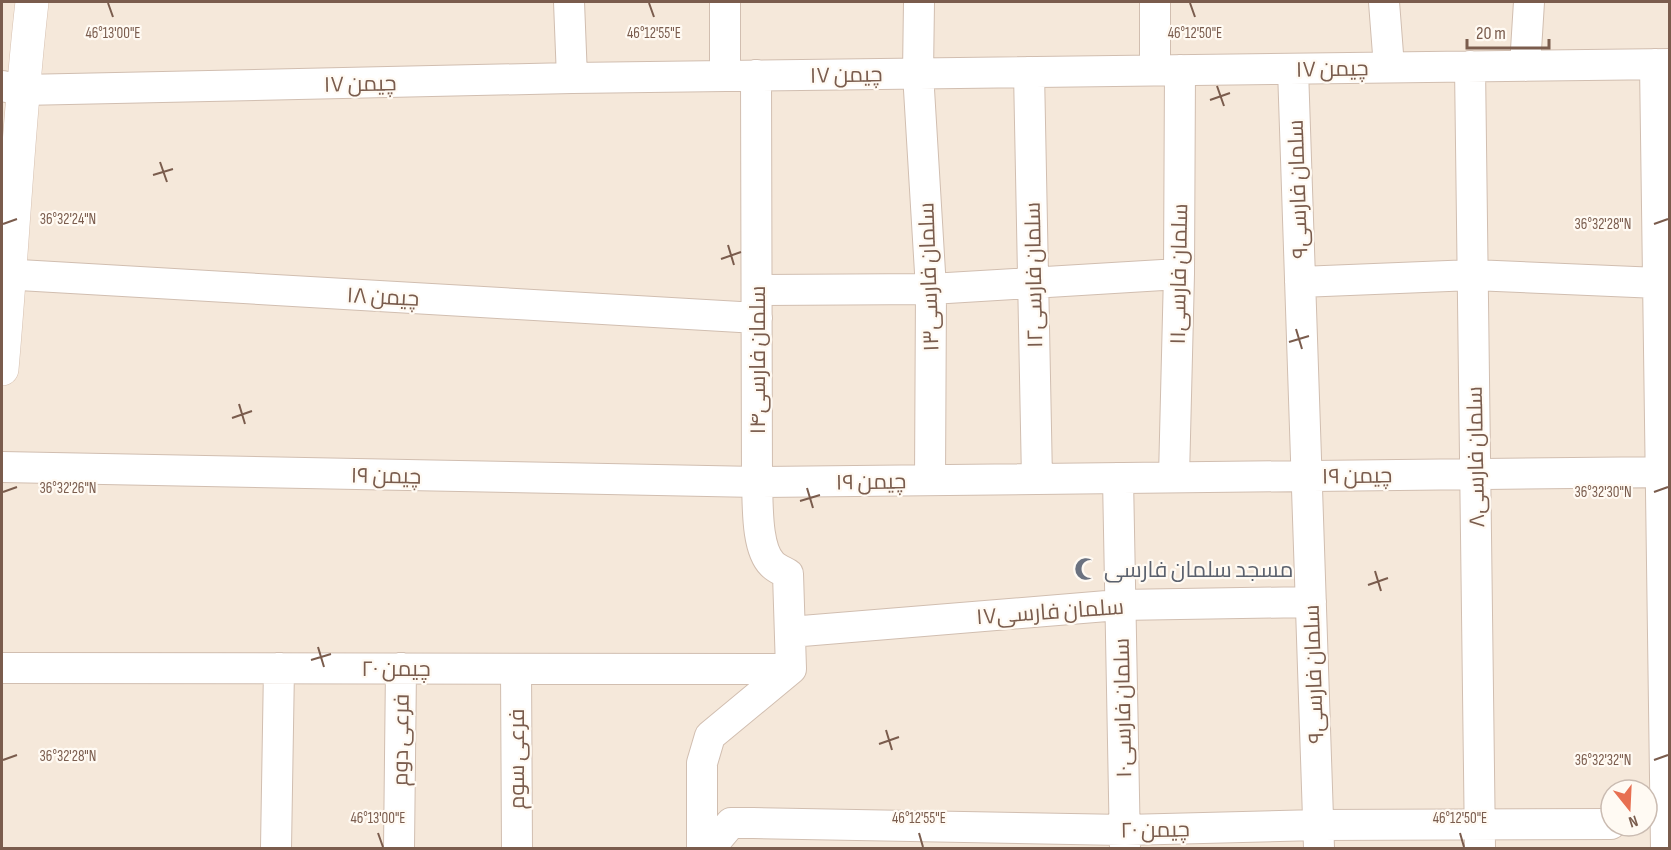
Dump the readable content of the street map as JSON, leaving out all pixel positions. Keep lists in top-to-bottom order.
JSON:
{
  "streets": {
    "street": [
      "چیمن ۱۷",
      "سلمان فارسی۹",
      "سلمان فارسی۱۱",
      "سلمان فارسی۱۲",
      "سلمان فارسی۱۳",
      "چیمن ۱۸",
      "سلمان فارسی۱۴",
      "سلمان فارسی۸",
      "چیمن ۱۹",
      "سلمان فارسی۱۷",
      "چیمن ۲۰",
      "سلمان فارسی۱۰",
      "فرعی دوم",
      "فرعی سوم"
    ]
  },
  "crossings": [
    ["چیمن ۱۷", "سلمان فارسی۹"],
    ["چیمن ۱۷", "سلمان فارسی۱۱"],
    ["چیمن ۱۷", "سلمان فارسی۱۲"],
    ["چیمن ۱۷", "سلمان فارسی۱۳"],
    ["چیمن ۱۷", "سلمان فارسی۱۴"],
    ["چیمن ۱۷", "سلمان فارسی۸"],
    ["سلمان فارسی۹", "چیمن ۱۹"],
    ["سلمان فارسی۹", "سلمان فارسی۱۷"],
    ["سلمان فارسی۹", "چیمن ۲۰"],
    ["سلمان فارسی۱۱", "چیمن ۱۸"],
    ["سلمان فارسی۱۱", "چیمن ۱۹"],
    ["سلمان فارسی۱۲", "چیمن ۱۸"],
    ["سلمان فارسی۱۲", "چیمن ۱۹"],
    ["سلمان فارسی۱۳", "چیمن ۱۸"],
    ["سلمان فارسی۱۳", "چیمن ۱۹"],
    ["چیمن ۱۸", "سلمان فارسی۱۴"],
    ["سلمان فارسی۱۴", "چیمن ۱۹"],
    ["سلمان فارسی۱۴", "سلمان فارسی۱۷"],
    ["سلمان فارسی۱۴", "چیمن ۲۰"],
    ["سلمان فارسی۸", "چیمن ۱۹"],
    ["سلمان فارسی۸", "چیمن ۲۰"],
    ["چیمن ۱۹", "سلمان فارسی۱۰"],
    ["سلمان فارسی۱۷", "سلمان فارسی۱۰"],
    ["چیمن ۲۰", "سلمان فارسی۱۰"],
    ["چیمن ۲۰", "فرعی دوم"],
    ["چیمن ۲۰", "فرعی سوم"]
  ],
  "places": {
    "mosque": ["مسجد سلمان فارسی"]
  },
  "scale_bar": "20 m",
  "north": "bottom",
  "coordinates": [
    "46°13'00\"E",
    "46°12'55\"E",
    "46°12'50\"E",
    "36°32'24\"N",
    "36°32'28\"N",
    "36°32'26\"N",
    "36°32'30\"N",
    "36°32'32\"N"
  ]
}
